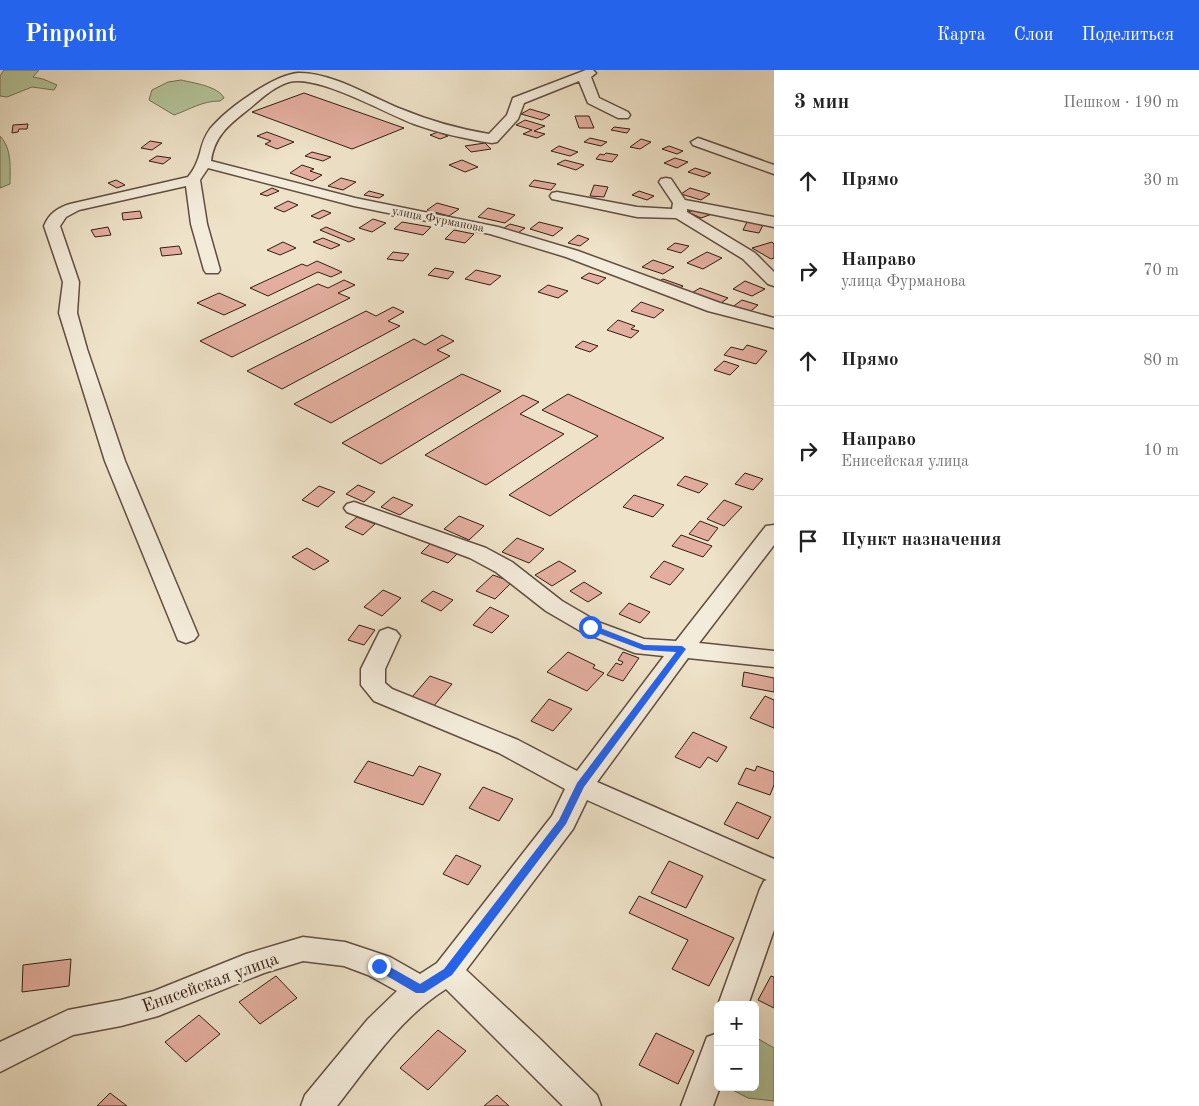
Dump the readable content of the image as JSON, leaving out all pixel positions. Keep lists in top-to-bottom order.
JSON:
{
  "streets": {
    "street": ["улица Фурманова", "Енисейская улица"]
  },
  "page": {
    "header": "Pinpoint",
    "nav": ["Карта", "Слои", "Поделиться"],
    "heading": ["3 мин", "Пешком · 190 m"],
    "list": [
      ["Прямо", "30 m"],
      ["Направо", "улица Фурманова", "70 m"],
      ["Прямо", "80 m"],
      ["Направо", "Енисейская улица", "10 m"],
      "Пункт назначения"
    ],
    "map_buttons": ["+", "−"]
  }
}
